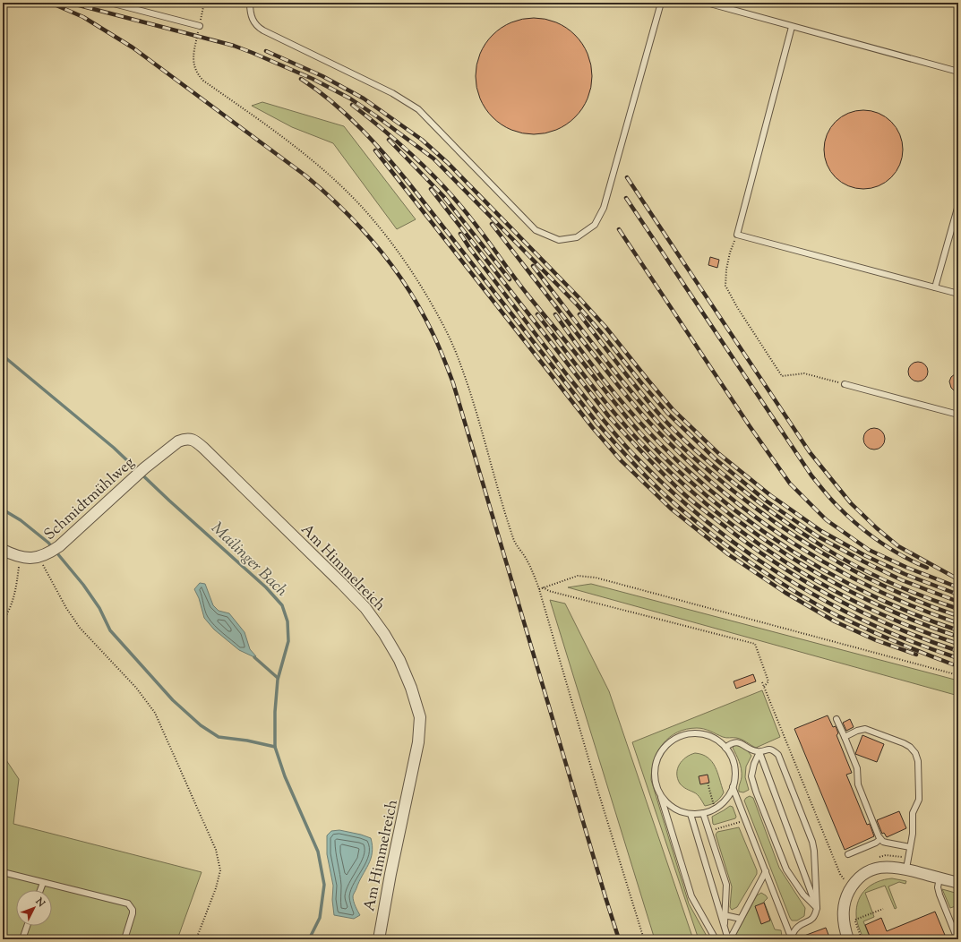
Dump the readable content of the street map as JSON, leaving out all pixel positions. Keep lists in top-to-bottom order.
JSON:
{
  "streets": {
    "street": ["Schmidtmühlweg", "Am Himmelreich"]
  },
  "crossings": [
    ["Schmidtmühlweg", "Am Himmelreich"]
  ],
  "water": ["Mailinger Bach"],
  "north": "top right"
}
